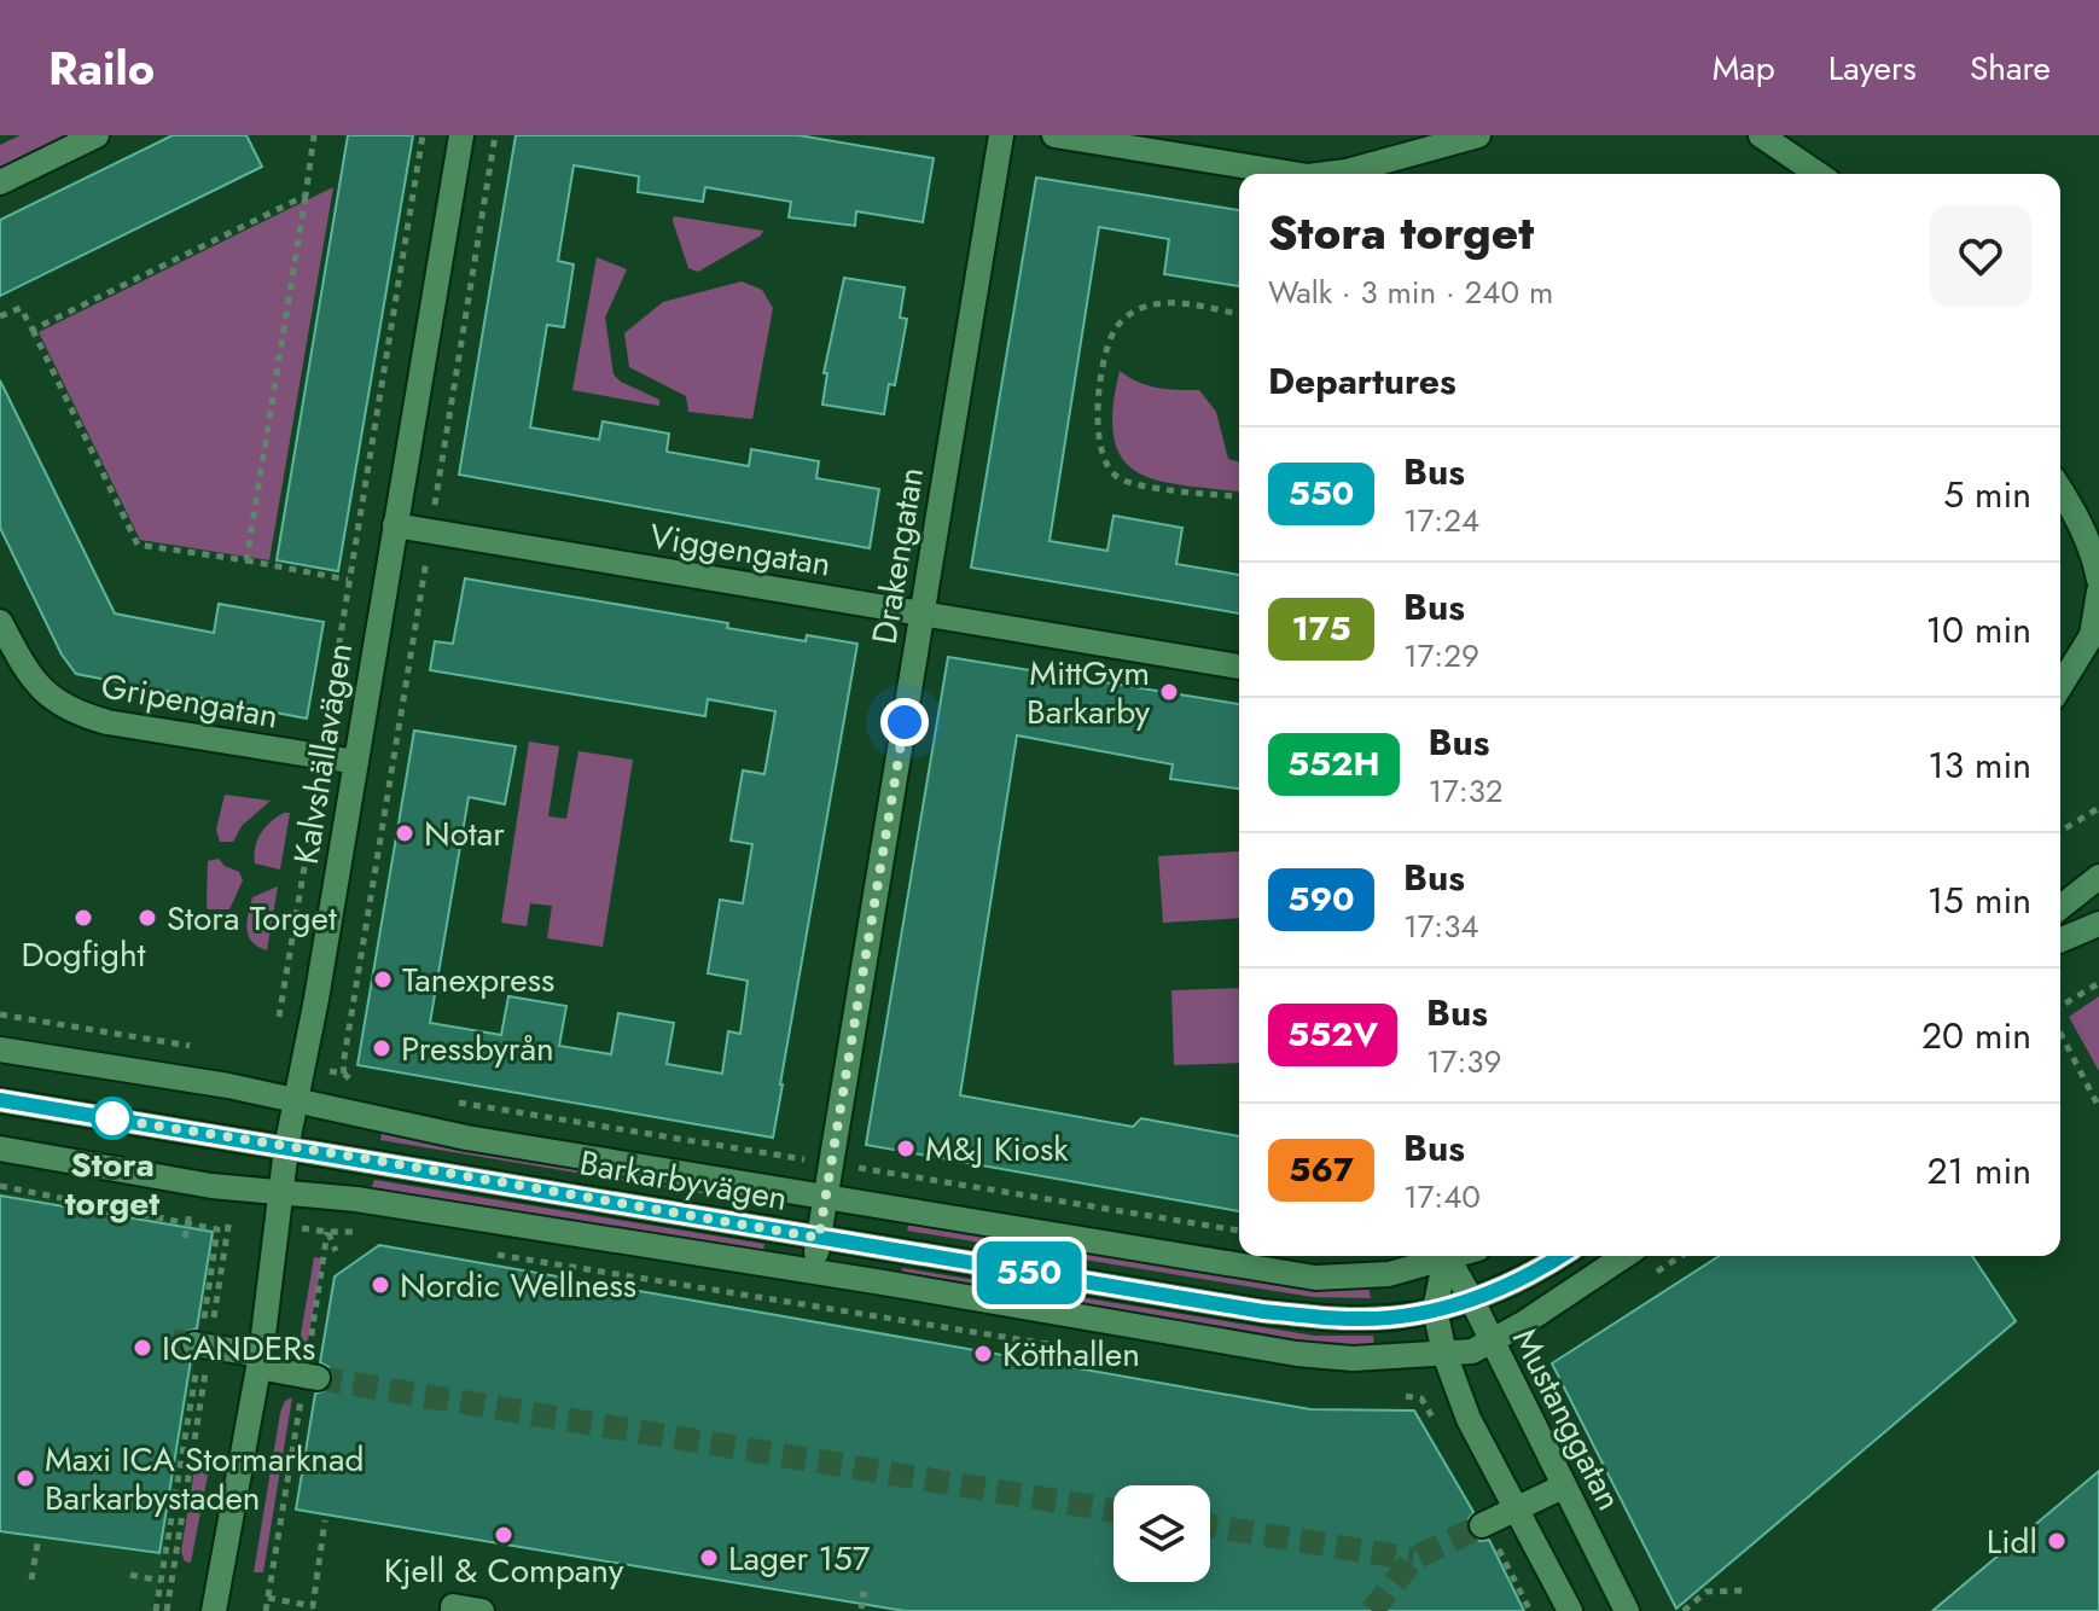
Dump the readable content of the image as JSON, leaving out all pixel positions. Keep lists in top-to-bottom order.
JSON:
{
  "streets": {
    "street": [
      "Viggengatan",
      "Drakengatan",
      "Gripengatan",
      "Kalvshällavägen",
      "Barkarbyvägen",
      "Mustanggatan"
    ]
  },
  "crossings": [
    ["Viggengatan", "Drakengatan"],
    ["Viggengatan", "Kalvshällavägen"],
    ["Drakengatan", "Barkarbyvägen"],
    ["Gripengatan", "Kalvshällavägen"],
    ["Kalvshällavägen", "Barkarbyvägen"],
    ["Barkarbyvägen", "Mustanggatan"]
  ],
  "places": [
    "MittGym Barkarby",
    "Notar",
    "Dogfight",
    "Stora Torget",
    "Tanexpress",
    "Pressbyrån",
    "Stora torget",
    "M&J Kiosk",
    "Nordic Wellness",
    "ICANDERs",
    "Kötthallen",
    "Maxi ICA Stormarknad Barkarbystaden",
    "Kjell & Company",
    "Lidl",
    "Lager 157"
  ],
  "lines": ["bus line 550"],
  "page": {
    "header": "Railo",
    "nav": ["Map", "Layers", "Share"],
    "on_map": "550",
    "heading": [
      ["Stora torget", "Walk · 3 min · 240 m"],
      "Departures"
    ],
    "list": [
      {
        "mark": "550",
        "name": "Bus",
        "note": "17:24",
        "value": "5 min"
      },
      {
        "mark": "175",
        "name": "Bus",
        "note": "17:29",
        "value": "10 min"
      },
      {
        "mark": "552H",
        "name": "Bus",
        "note": "17:32",
        "value": "13 min"
      },
      {
        "mark": "590",
        "name": "Bus",
        "note": "17:34",
        "value": "15 min"
      },
      {
        "mark": "552V",
        "name": "Bus",
        "note": "17:39",
        "value": "20 min"
      },
      {
        "mark": "567",
        "name": "Bus",
        "note": "17:40",
        "value": "21 min"
      }
    ]
  }
}
